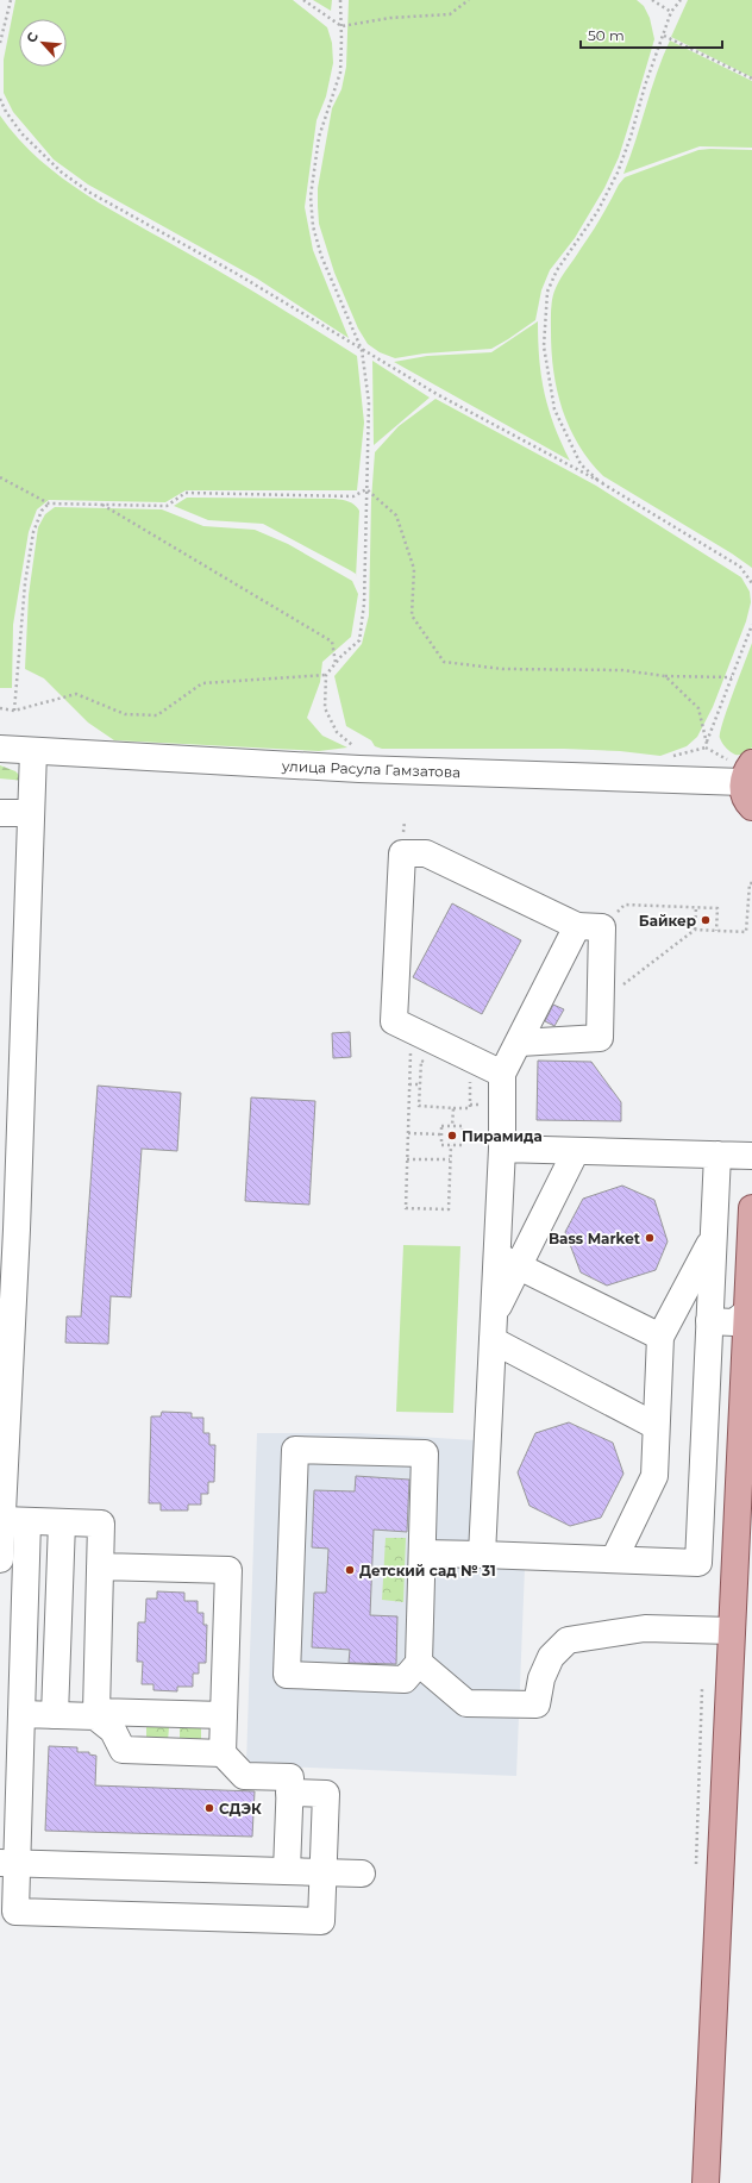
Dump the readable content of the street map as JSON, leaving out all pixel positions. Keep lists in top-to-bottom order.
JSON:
{
  "streets": {
    "street": ["улица Расула Гамзатова"]
  },
  "places": [
    "Байкер",
    "Пирамида",
    "Bass Market",
    "Детский сад № 31",
    "СДЭК"
  ],
  "scale_bar": "50 m",
  "north": "top left"
}
